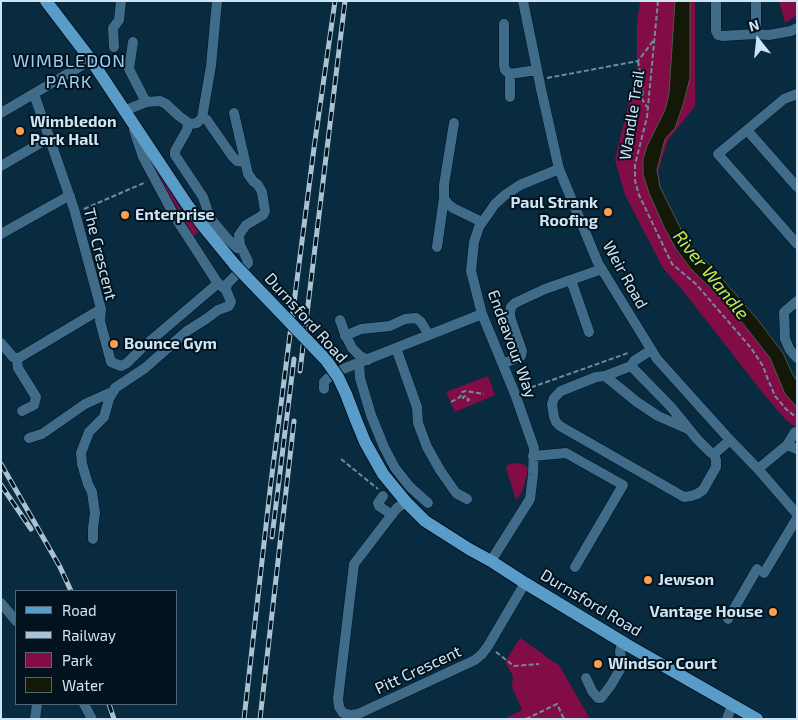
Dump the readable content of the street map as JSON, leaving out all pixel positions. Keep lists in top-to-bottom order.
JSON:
{
  "streets": {
    "main road": ["Durnsford Road"],
    "street": [
      "The Crescent",
      "Weir Road",
      "Endeavour Way",
      "Pitt Crescent"
    ],
    "path": ["Wandle Trail"]
  },
  "crossings": [
    ["Weir Road", "Endeavour Way"],
    ["Durnsford Road", "Endeavour Way"],
    ["Durnsford Road", "Pitt Crescent"]
  ],
  "districts": ["WIMBLEDON PARK"],
  "water": ["River Wandle"],
  "places": [
    "Wimbledon Park Hall",
    "Paul Strank Roofing",
    "Enterprise",
    "Bounce Gym",
    "Jewson",
    "Vantage House",
    "Windsor Court"
  ],
  "legend": [
    "Road",
    "Railway",
    "Park",
    "Water"
  ],
  "north": "top"
}
